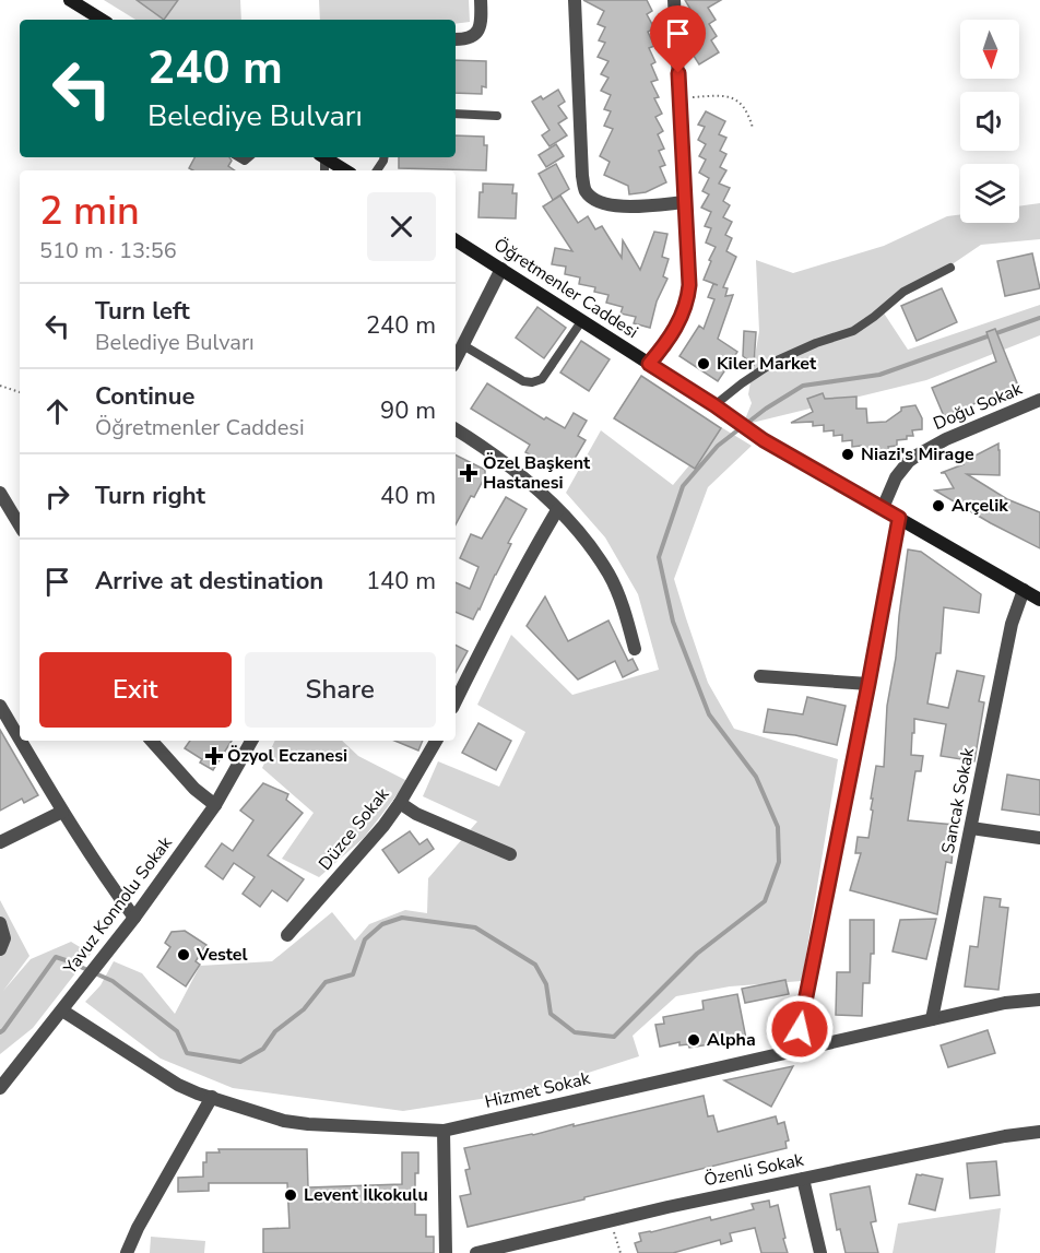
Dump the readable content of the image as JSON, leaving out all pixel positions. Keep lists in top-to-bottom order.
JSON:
{
  "streets": {
    "main road": ["Öğretmenler Caddesi"],
    "street": [
      "Doğu Sokak",
      "Sancak Sokak",
      "Düzce Sokak",
      "Yavuz Konnolu Sokak",
      "Hizmet Sokak",
      "Özenli Sokak"
    ]
  },
  "crossings": [
    ["Öğretmenler Caddesi", "Doğu Sokak"],
    ["Öğretmenler Caddesi", "Sancak Sokak"],
    ["Sancak Sokak", "Hizmet Sokak"],
    ["Yavuz Konnolu Sokak", "Hizmet Sokak"]
  ],
  "places": {
    "other": [
      "Kiler Market",
      "Niazi's Mirage",
      "Arçelik",
      "Vestel",
      "Alpha",
      "Levent İlkokulu"
    ],
    "health": ["Özel Başkent Hastanesi", "Özyol Eczanesi"]
  },
  "north": "bottom",
  "page": {
    "turn": ["240 m", "Belediye Bulvarı"],
    "heading": ["2 min", "510 m · 13:56"],
    "list": [
      {
        "name": "Turn left",
        "note": "Belediye Bulvarı",
        "value": "240 m"
      },
      {
        "name": "Continue",
        "note": "Öğretmenler Caddesi",
        "value": "90 m"
      },
      {
        "name": "Turn right",
        "value": "40 m"
      },
      {
        "name": "Arrive at destination",
        "value": "140 m"
      }
    ],
    "buttons": ["Exit", "Share"]
  }
}
